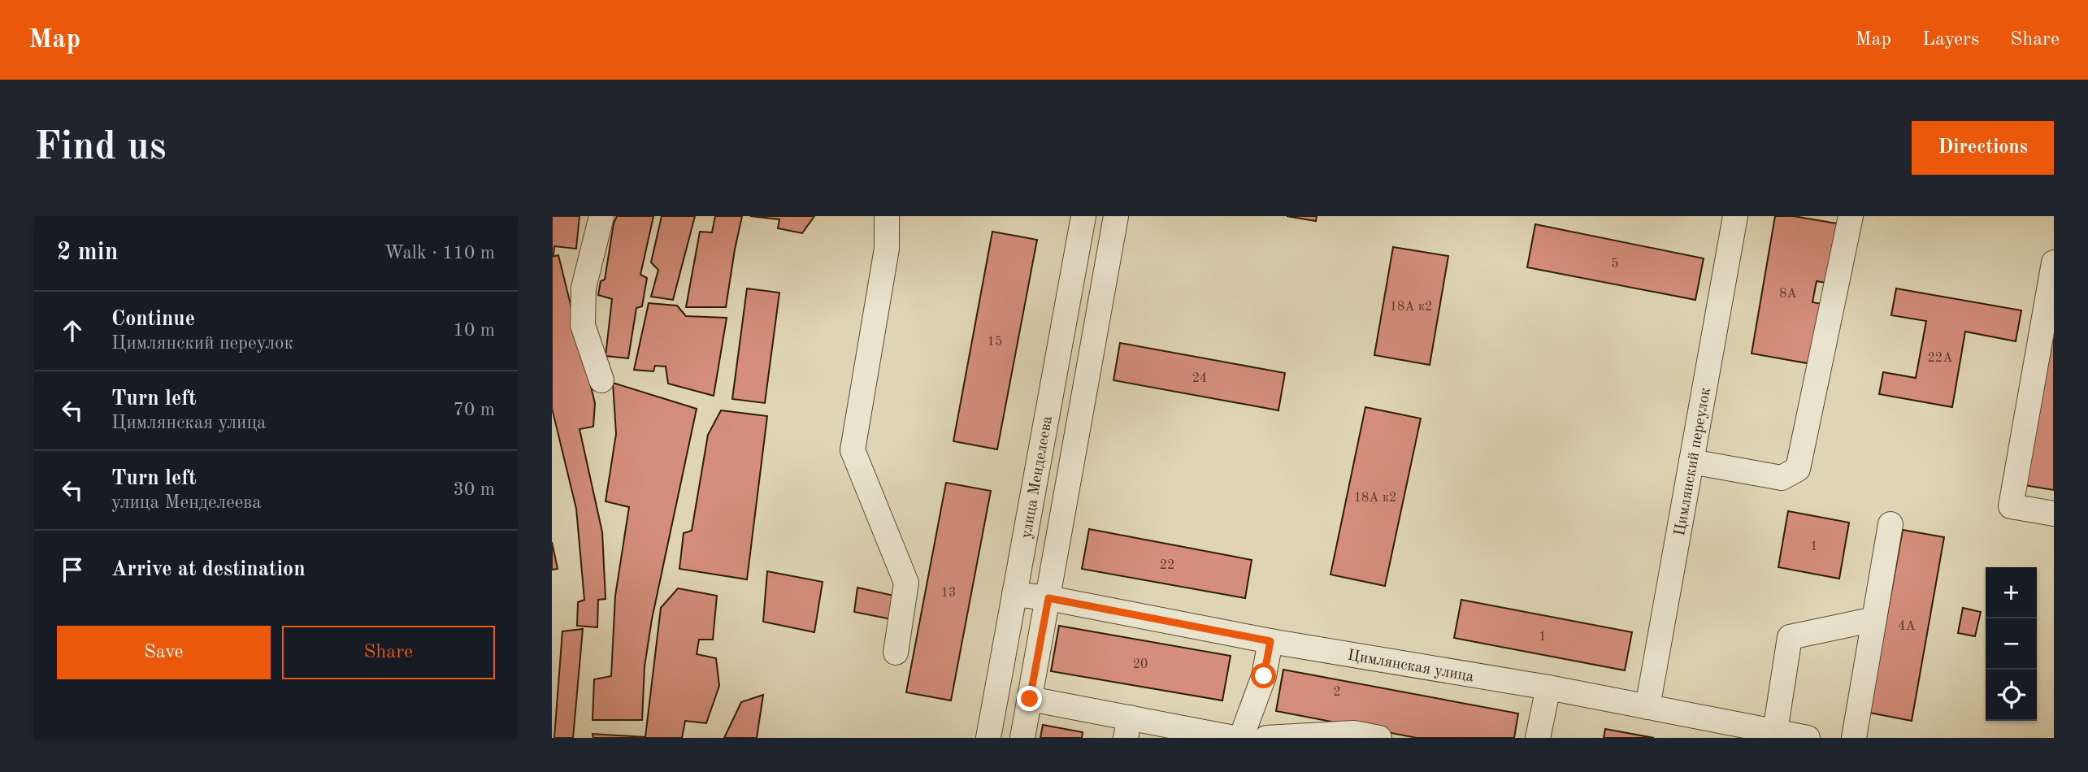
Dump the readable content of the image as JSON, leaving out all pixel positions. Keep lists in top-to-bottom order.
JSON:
{
  "streets": {
    "street": ["Цимлянский переулок", "улица Менделеева", "Цимлянская улица"]
  },
  "crossings": [
    ["Цимлянский переулок", "Цимлянская улица"],
    ["улица Менделеева", "Цимлянская улица"]
  ],
  "house_numbers": [
    "5",
    "8А",
    "18А к2",
    "15",
    "22А",
    "24",
    "18А к2",
    "1",
    "22",
    "13",
    "4А",
    "1",
    "20",
    "2"
  ],
  "page": {
    "header": "Map",
    "nav": ["Map", "Layers", "Share"],
    "buttons": [
      "Directions",
      ["Save", "Share"]
    ],
    "title": "Find us",
    "heading": ["2 min", "Walk · 110 m"],
    "list": [
      ["Continue", "Цимлянский переулок", "10 m"],
      ["Turn left", "Цимлянская улица", "70 m"],
      ["Turn left", "улица Менделеева", "30 m"],
      "Arrive at destination"
    ],
    "map_buttons": ["+", "−"]
  }
}
